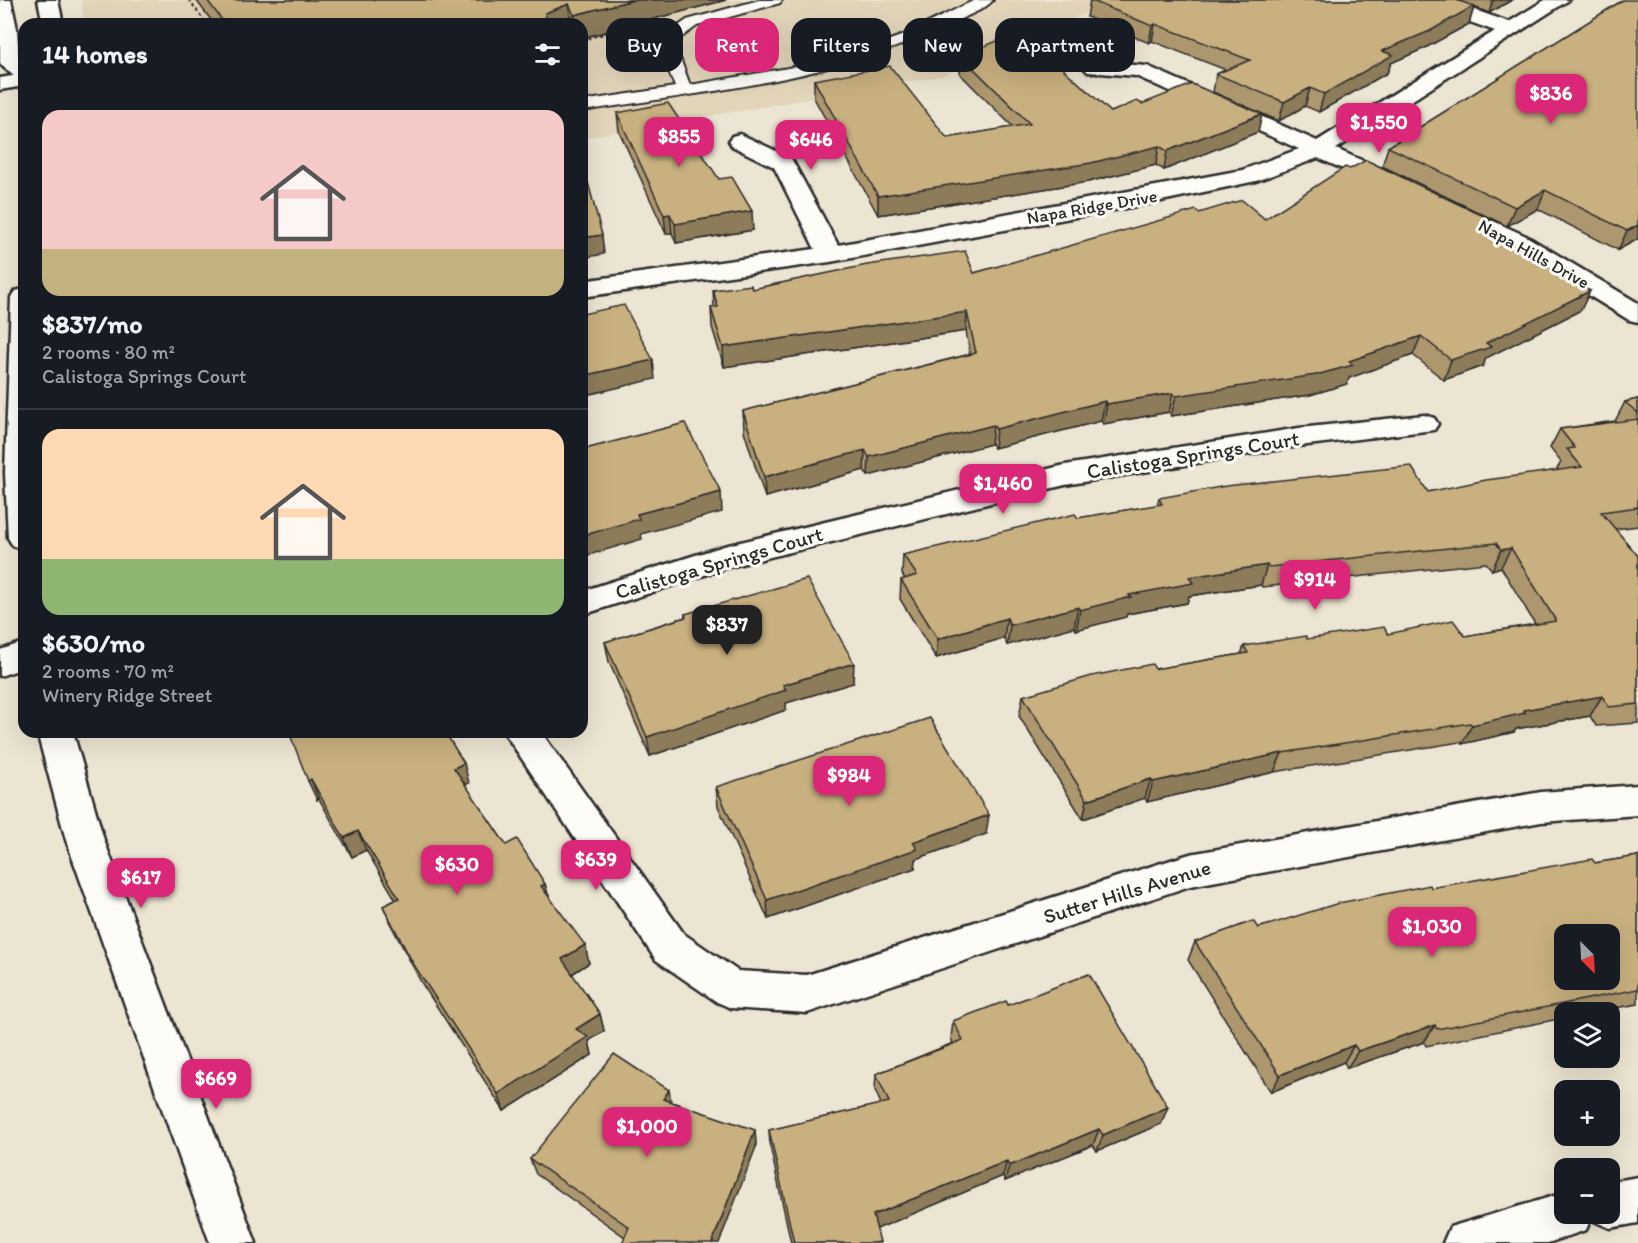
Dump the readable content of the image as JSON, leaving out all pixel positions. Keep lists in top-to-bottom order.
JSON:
{
  "streets": {
    "street": [
      "Napa Ridge Drive",
      "Napa Hills Drive",
      "Calistoga Springs Court",
      "Sutter Hills Avenue"
    ]
  },
  "crossings": [
    ["Napa Ridge Drive", "Napa Hills Drive"]
  ],
  "north": "bottom right",
  "page": {
    "chip": [
      "Buy",
      "Rent",
      "Filters",
      "New",
      "Apartment"
    ],
    "heading": "14 homes",
    "price": [
      "$836",
      "$1,550",
      "$855",
      "$646",
      "$1,460",
      "$914",
      "$837",
      "$984",
      "$639",
      "$630",
      "$617",
      "$1,030",
      "$669",
      "$1,000"
    ],
    "list": [
      {
        "name": "$837/mo",
        "note": "2 rooms · 80 m² · Calistoga Springs Court"
      },
      {
        "name": "$630/mo",
        "note": "2 rooms · 70 m² · Winery Ridge Street"
      }
    ],
    "map_buttons": ["+", "−"]
  }
}
